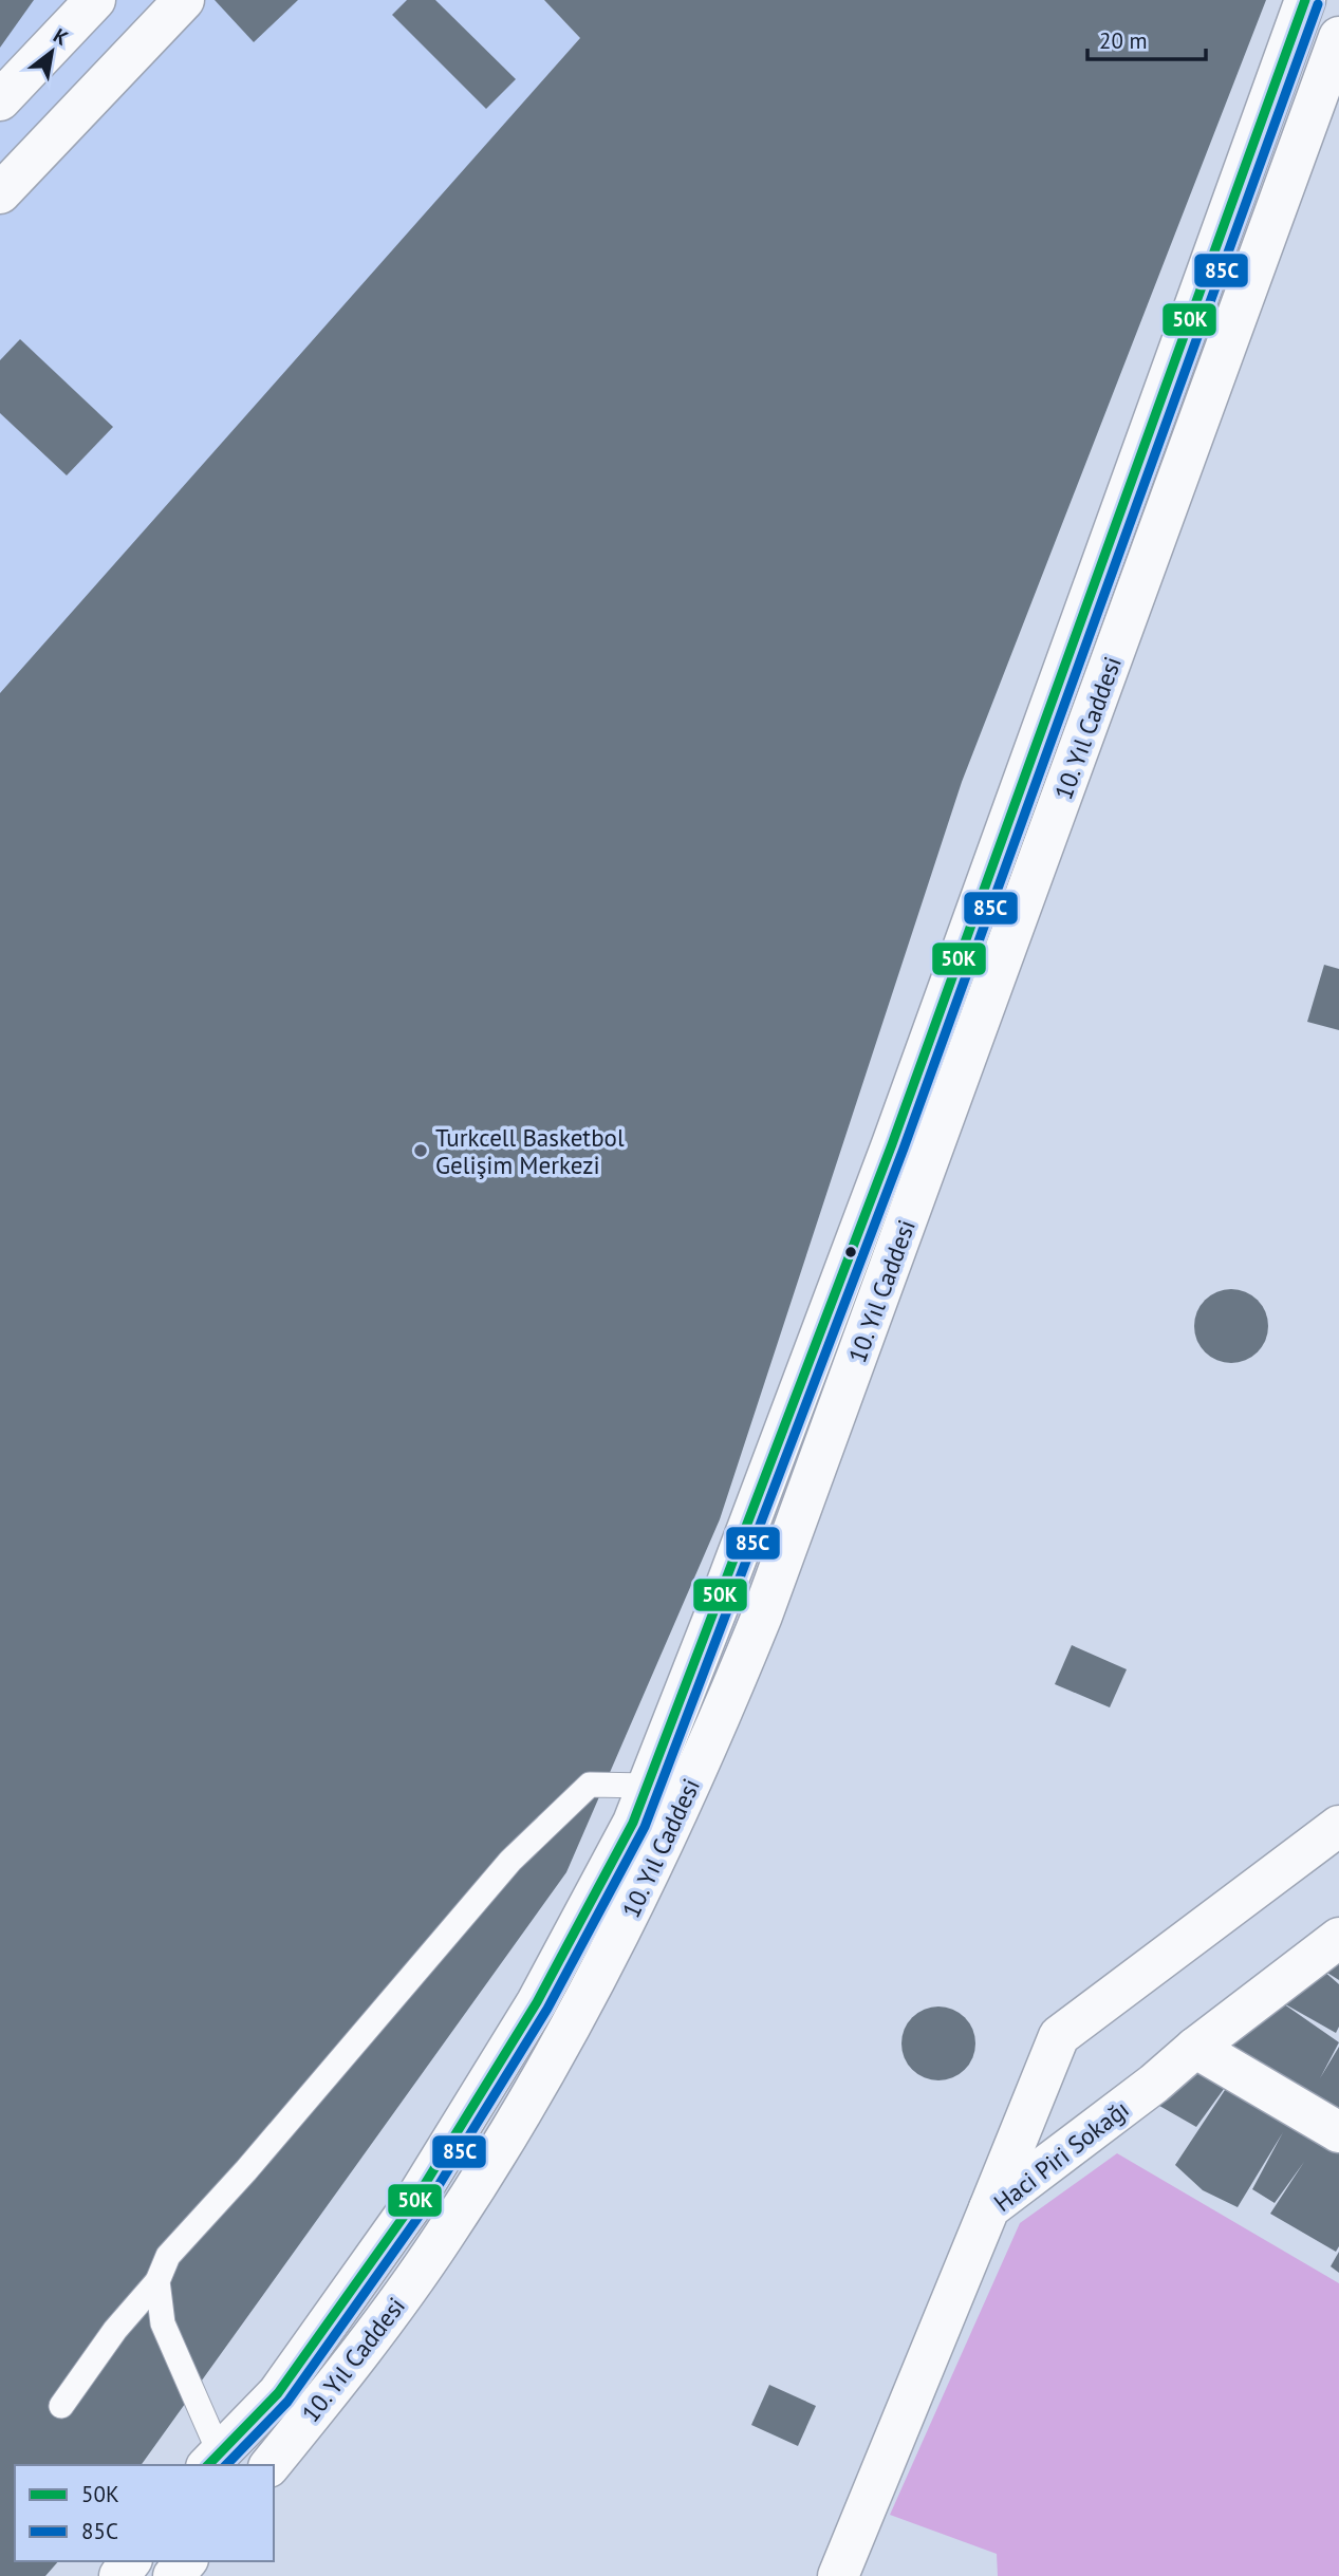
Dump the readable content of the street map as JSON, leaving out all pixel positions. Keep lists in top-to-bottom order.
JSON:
{
  "streets": {
    "main road": ["10. Yıl Caddesi", "Haci Piri Sokağı"]
  },
  "places": ["Turkcell Basketbol Gelişim Merkezi"],
  "lines": ["transit line 50K", "transit line 85C"],
  "legend": ["50K", "85C"],
  "scale_bar": "20 m",
  "north": "top right"
}
